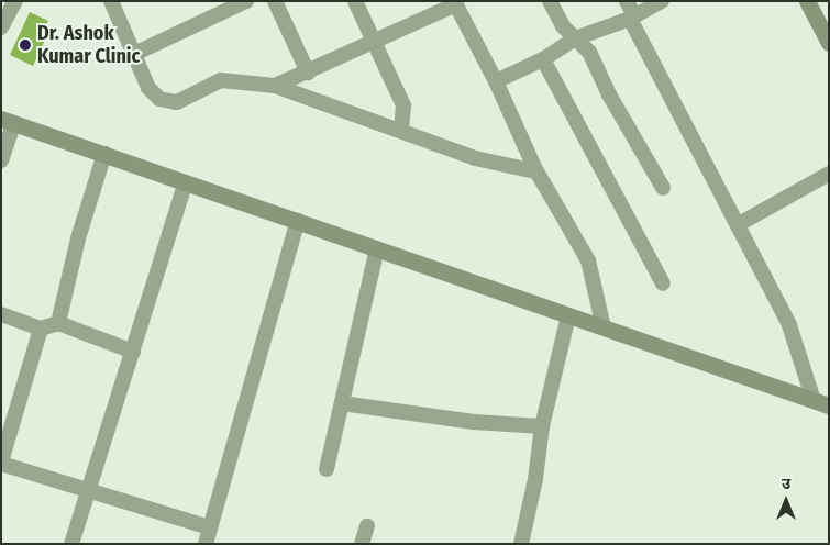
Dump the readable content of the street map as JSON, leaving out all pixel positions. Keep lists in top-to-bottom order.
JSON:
{
  "places": ["Dr. Ashok Kumar Clinic"],
  "north": "top"
}
